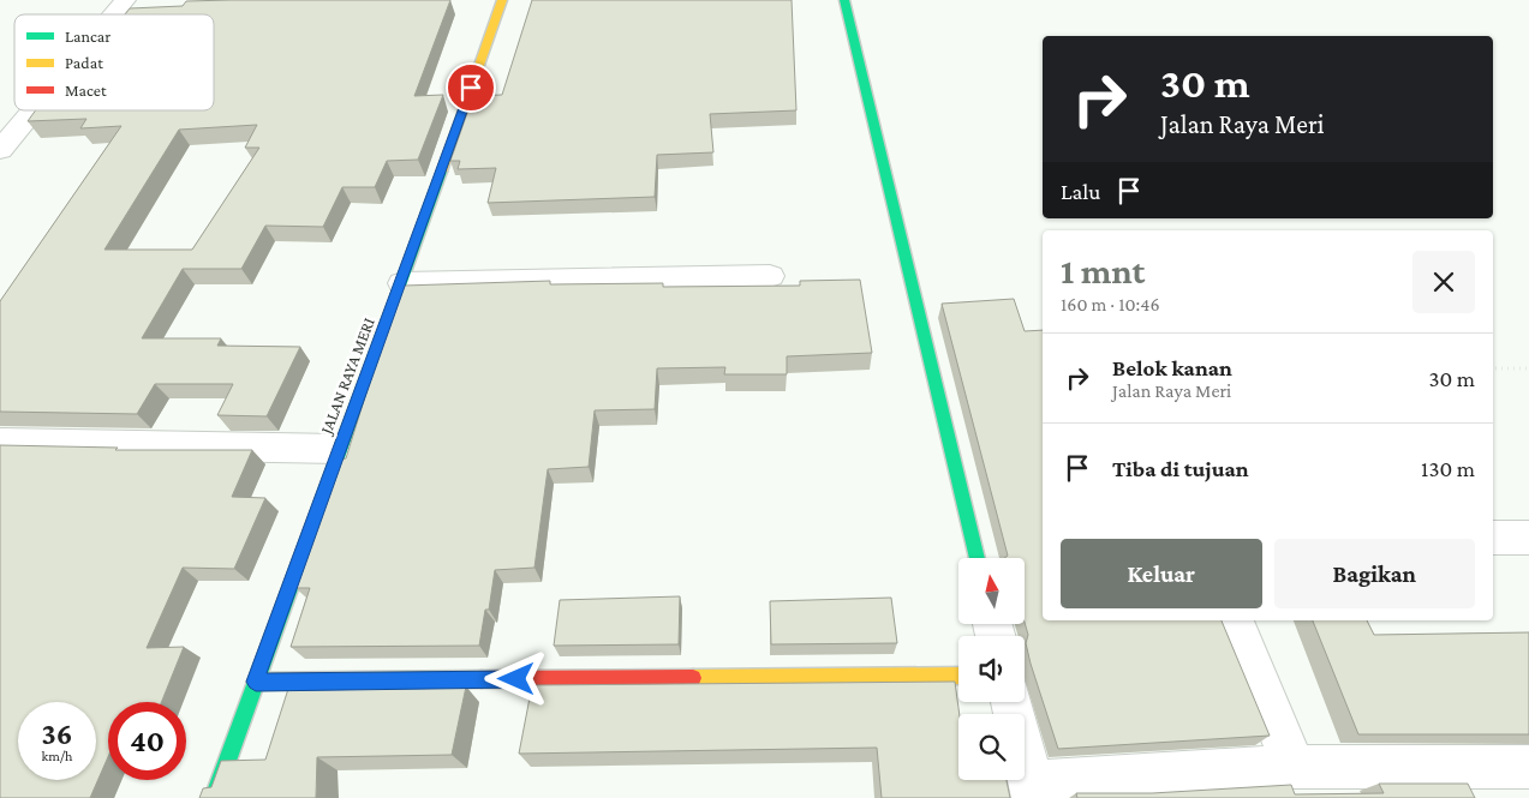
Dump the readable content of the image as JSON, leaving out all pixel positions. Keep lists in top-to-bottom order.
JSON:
{
  "streets": {
    "street": ["JALAN RAYA MERI"]
  },
  "legend": ["Lancar", "Padat", "Macet"],
  "north": "top",
  "page": {
    "turn": ["30 m", "Jalan Raya Meri"],
    "then": "Lalu",
    "heading": ["1 mnt", "160 m · 10:46"],
    "list": [
      {
        "name": "Belok kanan",
        "note": "Jalan Raya Meri",
        "value": "30 m"
      },
      {
        "name": "Tiba di tujuan",
        "value": "130 m"
      }
    ],
    "buttons": ["Keluar", "Bagikan"],
    "speed": "36 km/h",
    "limit": "40"
  }
}
